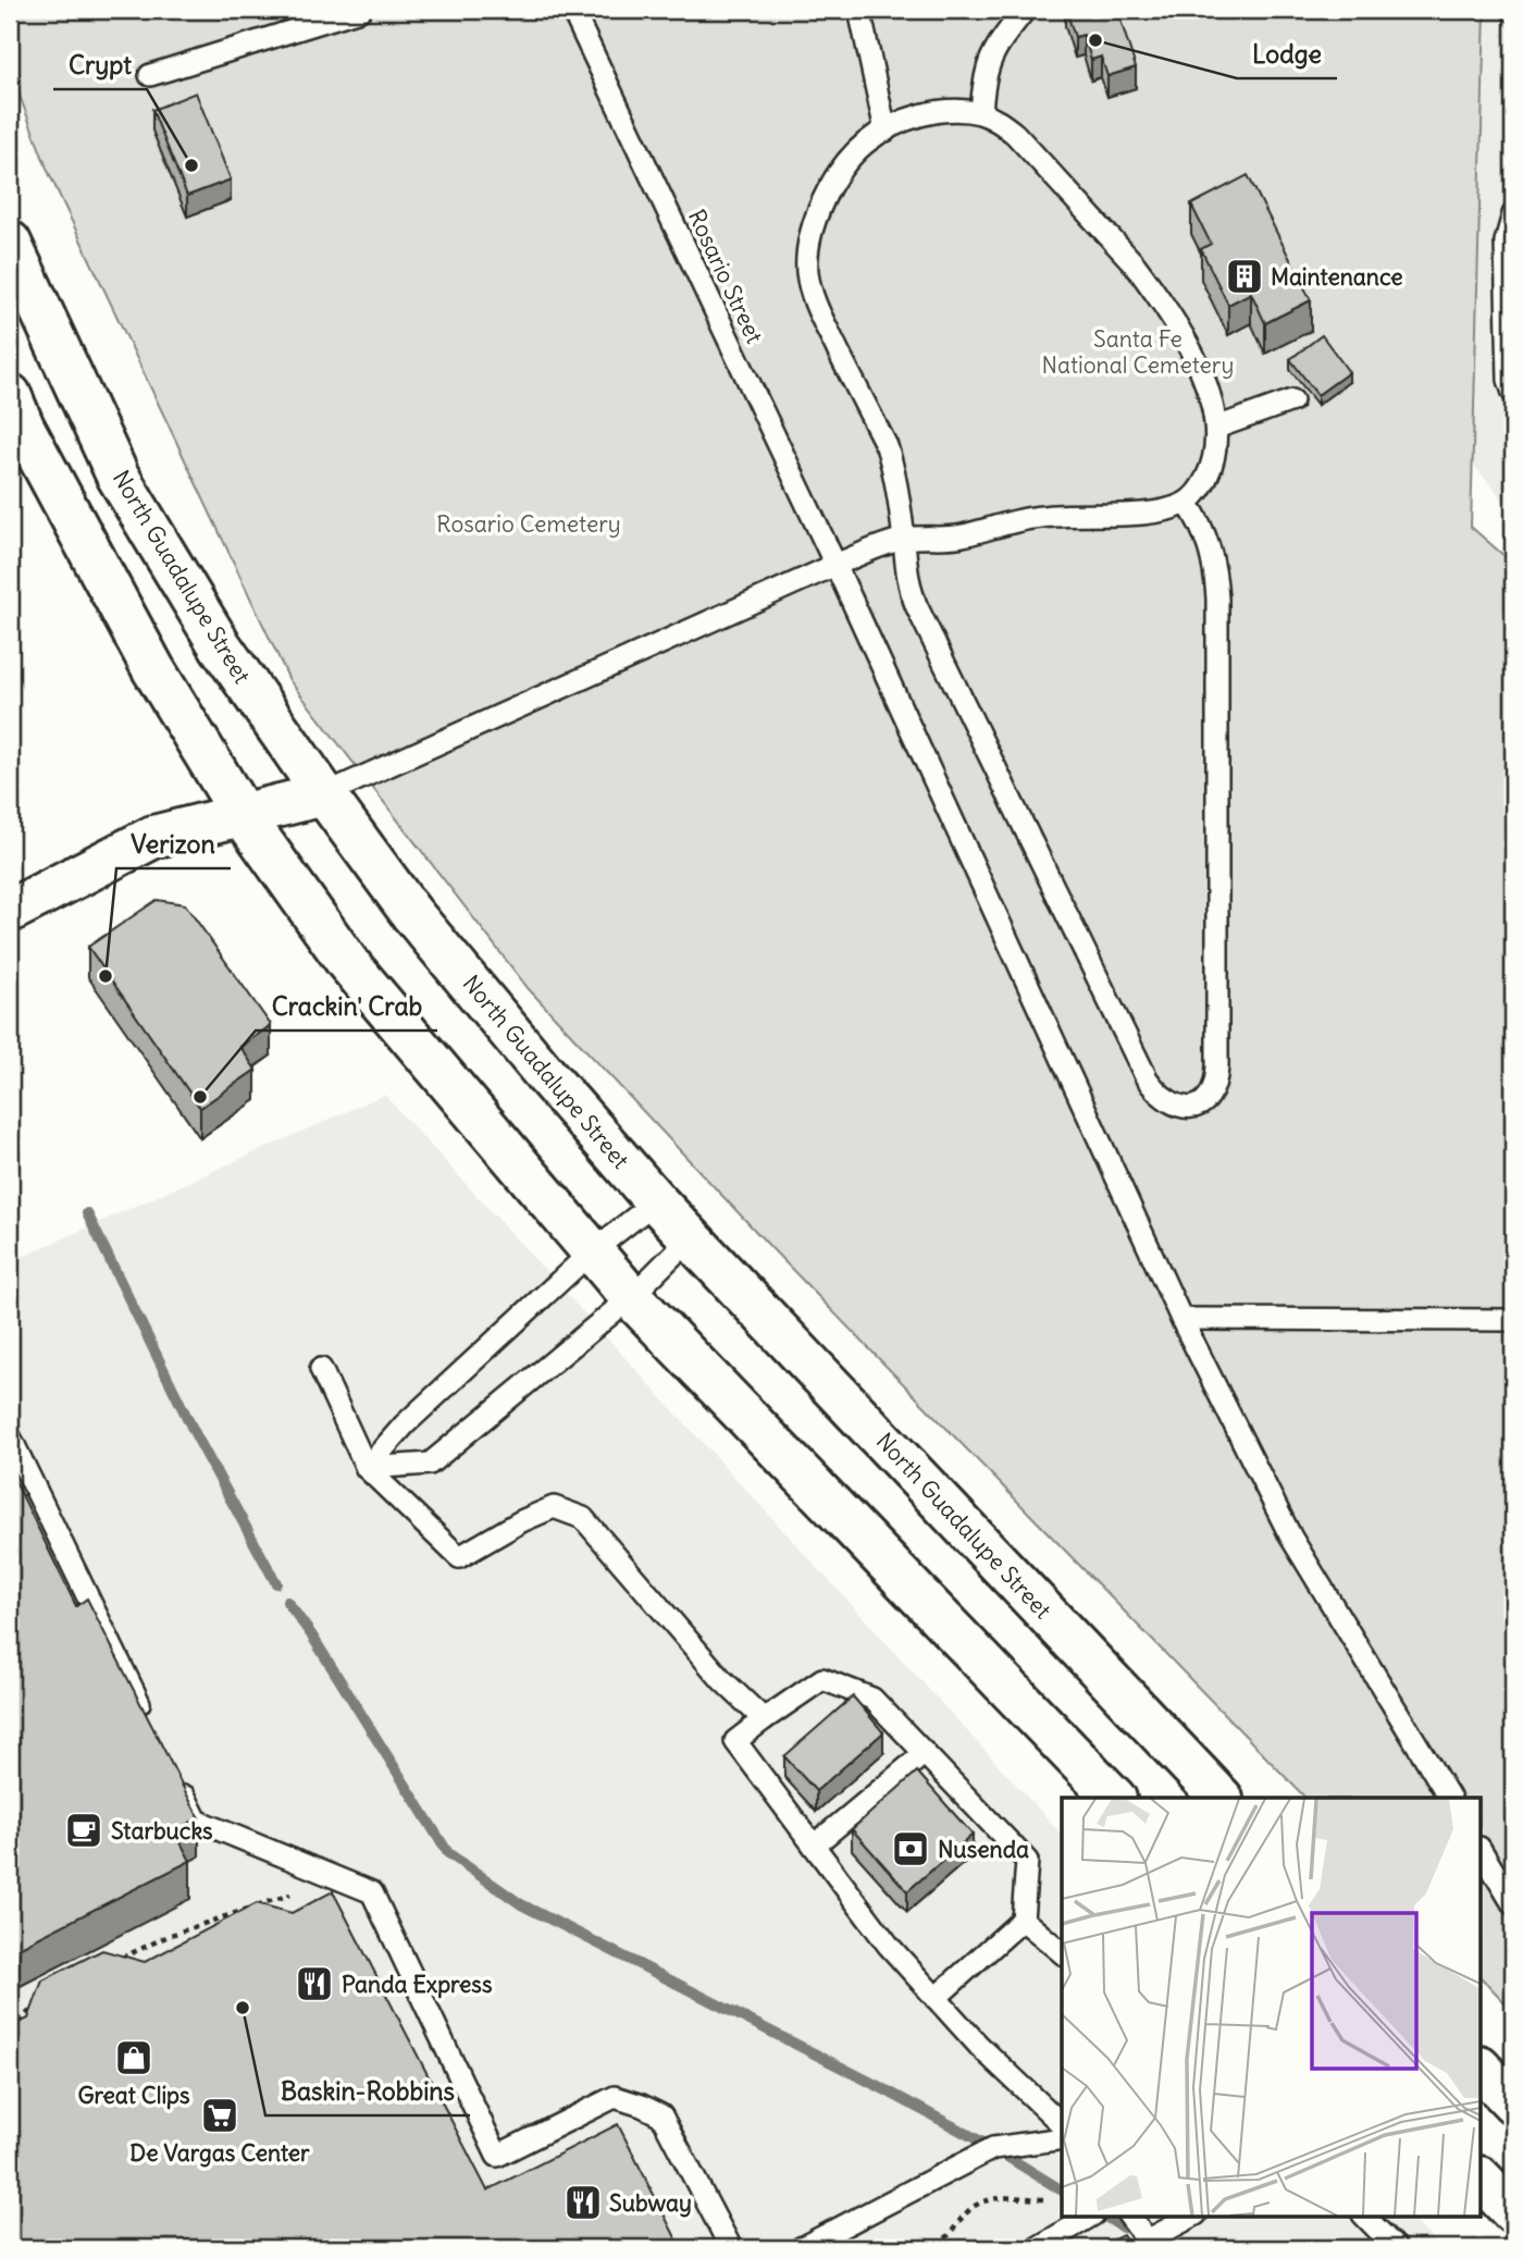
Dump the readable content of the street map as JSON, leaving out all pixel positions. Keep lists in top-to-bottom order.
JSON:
{
  "streets": {
    "main road": ["North Guadalupe Street"],
    "lane": ["Rosario Street"]
  },
  "parks": ["Santa Fe National Cemetery", "Rosario Cemetery"],
  "places": {
    "other": [
      "Lodge",
      "Crypt",
      "Verizon",
      "Crackin' Crab",
      "Baskin-Robbins"
    ],
    "building": ["Maintenance"],
    "cafe": ["Starbucks"],
    "bank": ["Nusenda"],
    "restaurant": ["Panda Express", "Subway"],
    "shop": ["Great Clips"],
    "supermarket": ["De Vargas Center"]
  }
}
